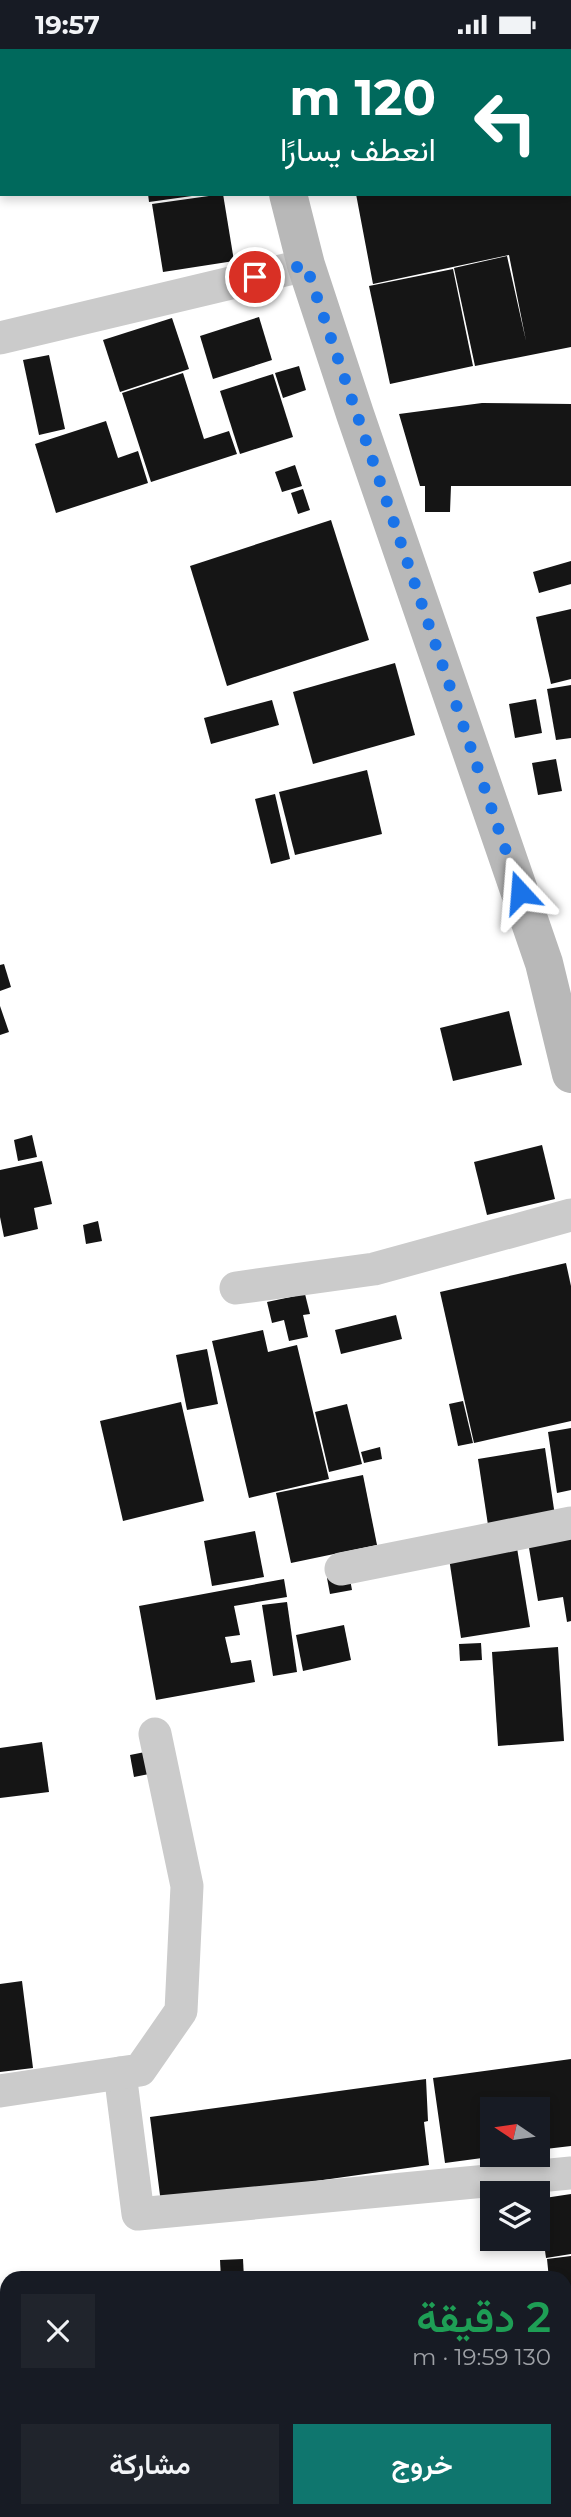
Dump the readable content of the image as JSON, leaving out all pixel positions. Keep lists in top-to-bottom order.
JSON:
{
  "north": "left",
  "page": {
    "status": "19:57",
    "turn": ["120 m", "انعطف يسارًا"],
    "heading": ["2 دقيقة", "130 m · 19:59"],
    "buttons": ["خروج", "مشاركة"]
  }
}
